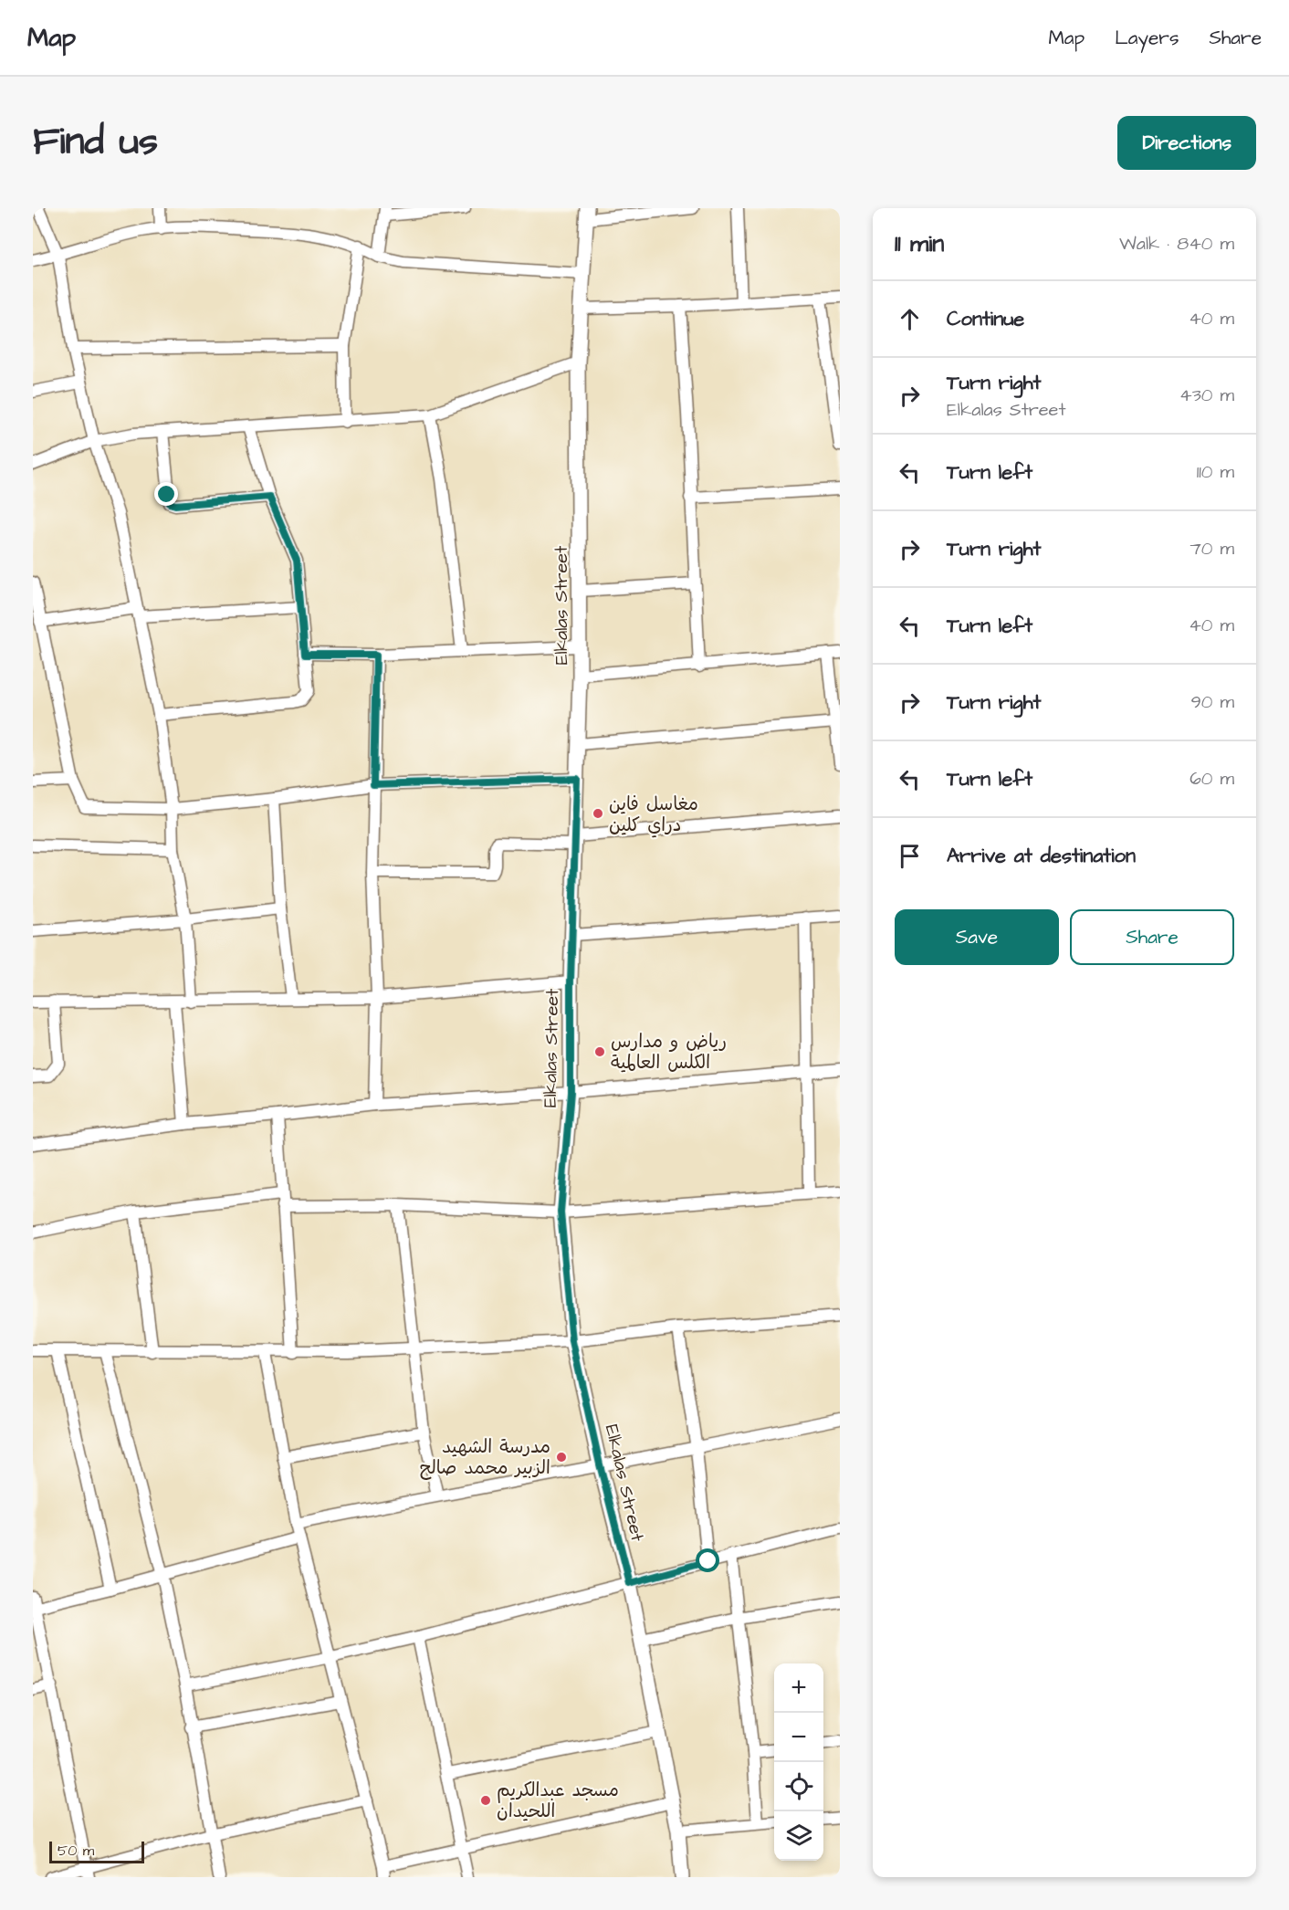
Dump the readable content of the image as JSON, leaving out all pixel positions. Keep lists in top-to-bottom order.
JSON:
{
  "streets": {
    "street": ["Elkalas Street"]
  },
  "places": [
    "مغاسل فاين دراي كلين",
    "رياض و مدارس الكلس العالمية",
    "مدرسة الشهيد الزبير محمد صالح",
    "مسجد عبدالكريم اللحيدان"
  ],
  "scale_bar": "50 m",
  "page": {
    "header": "Map",
    "nav": ["Map", "Layers", "Share"],
    "title": "Find us",
    "buttons": [
      "Directions",
      ["Save", "Share"]
    ],
    "heading": ["11 min", "Walk · 840 m"],
    "list": [
      ["Continue", "40 m"],
      ["Turn right", "Elkalas Street", "430 m"],
      ["Turn left", "110 m"],
      ["Turn right", "70 m"],
      ["Turn left", "40 m"],
      ["Turn right", "90 m"],
      ["Turn left", "60 m"],
      "Arrive at destination"
    ],
    "map_buttons": ["+", "−"],
    "scale": "50 m"
  }
}
